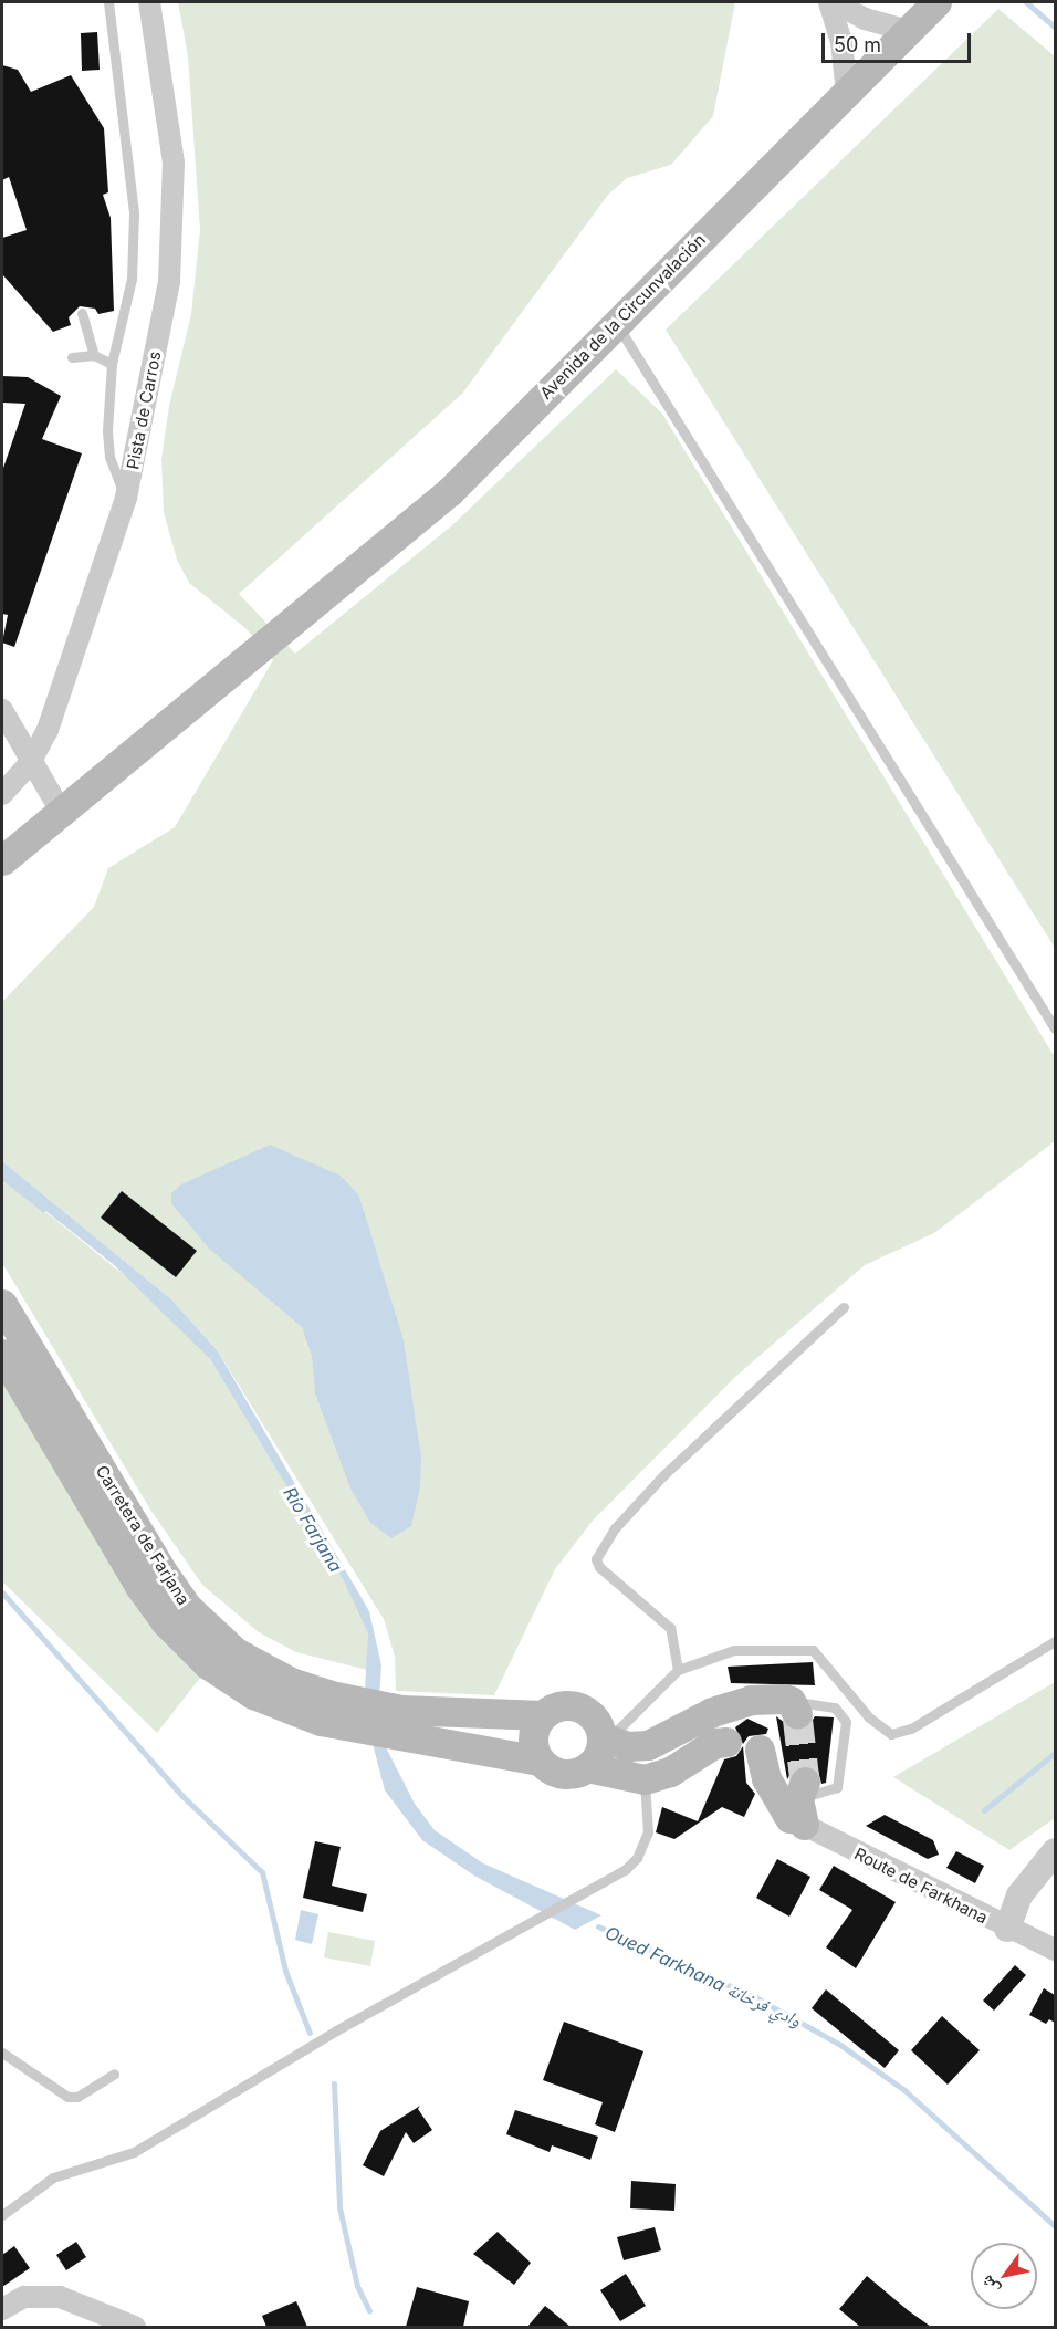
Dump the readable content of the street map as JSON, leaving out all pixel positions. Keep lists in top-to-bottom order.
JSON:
{
  "streets": {
    "main road": ["Avenida de la Circunvalación", "Carretera de Farjana"],
    "street": ["Pista de Carros", "Route de Farkhana"]
  },
  "water": ["Río Farjana", "Oued Farkhana وادي فرخانة"],
  "scale_bar": "50 m",
  "north": "bottom left"
}
